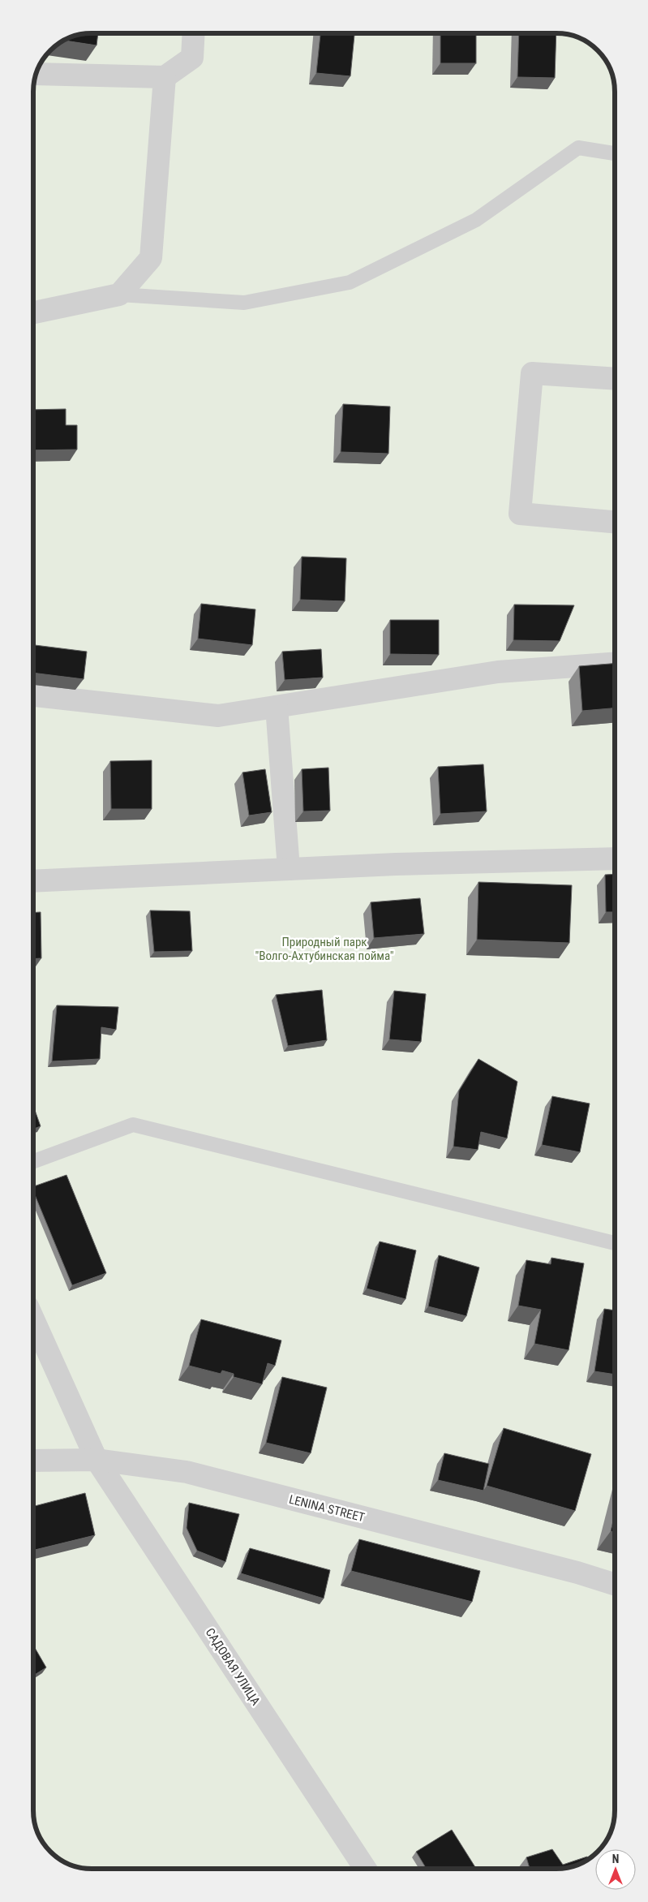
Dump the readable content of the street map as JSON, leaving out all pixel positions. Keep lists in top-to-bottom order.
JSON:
{
  "streets": {
    "street": ["LENINA STREET", "САДОВАЯ УЛИЦА"]
  },
  "crossings": [
    ["LENINA STREET", "САДОВАЯ УЛИЦА"]
  ],
  "parks": ["Природный парк \"Волго-Ахтубинская пойма\""],
  "north": "top"
}
